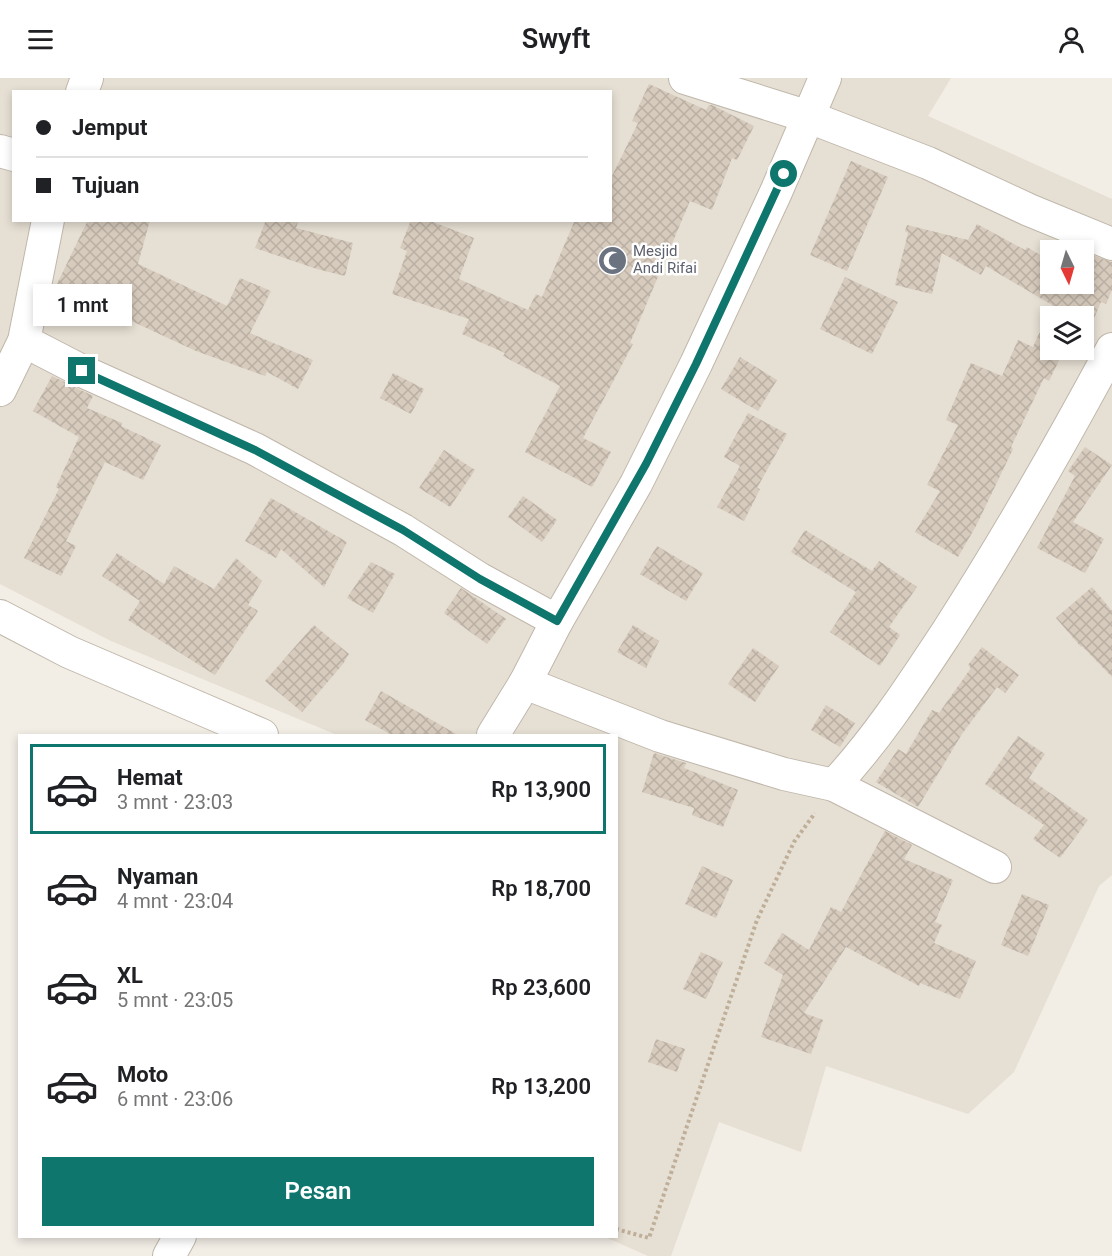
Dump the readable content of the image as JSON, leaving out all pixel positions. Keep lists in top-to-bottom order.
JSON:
{
  "places": {
    "mosque": ["Mesjid Andi Rifai"]
  },
  "north": "bottom",
  "page": {
    "header": "Swyft",
    "banner": ["Jemput", "Tujuan"],
    "bubble": "1 mnt",
    "list": [
      {
        "name": "Hemat",
        "note": "3 mnt · 23:03",
        "value": "Rp 13,900"
      },
      {
        "name": "Nyaman",
        "note": "4 mnt · 23:04",
        "value": "Rp 18,700"
      },
      {
        "name": "XL",
        "note": "5 mnt · 23:05",
        "value": "Rp 23,600"
      },
      {
        "name": "Moto",
        "note": "6 mnt · 23:06",
        "value": "Rp 13,200"
      }
    ],
    "buttons": "Pesan"
  }
}
